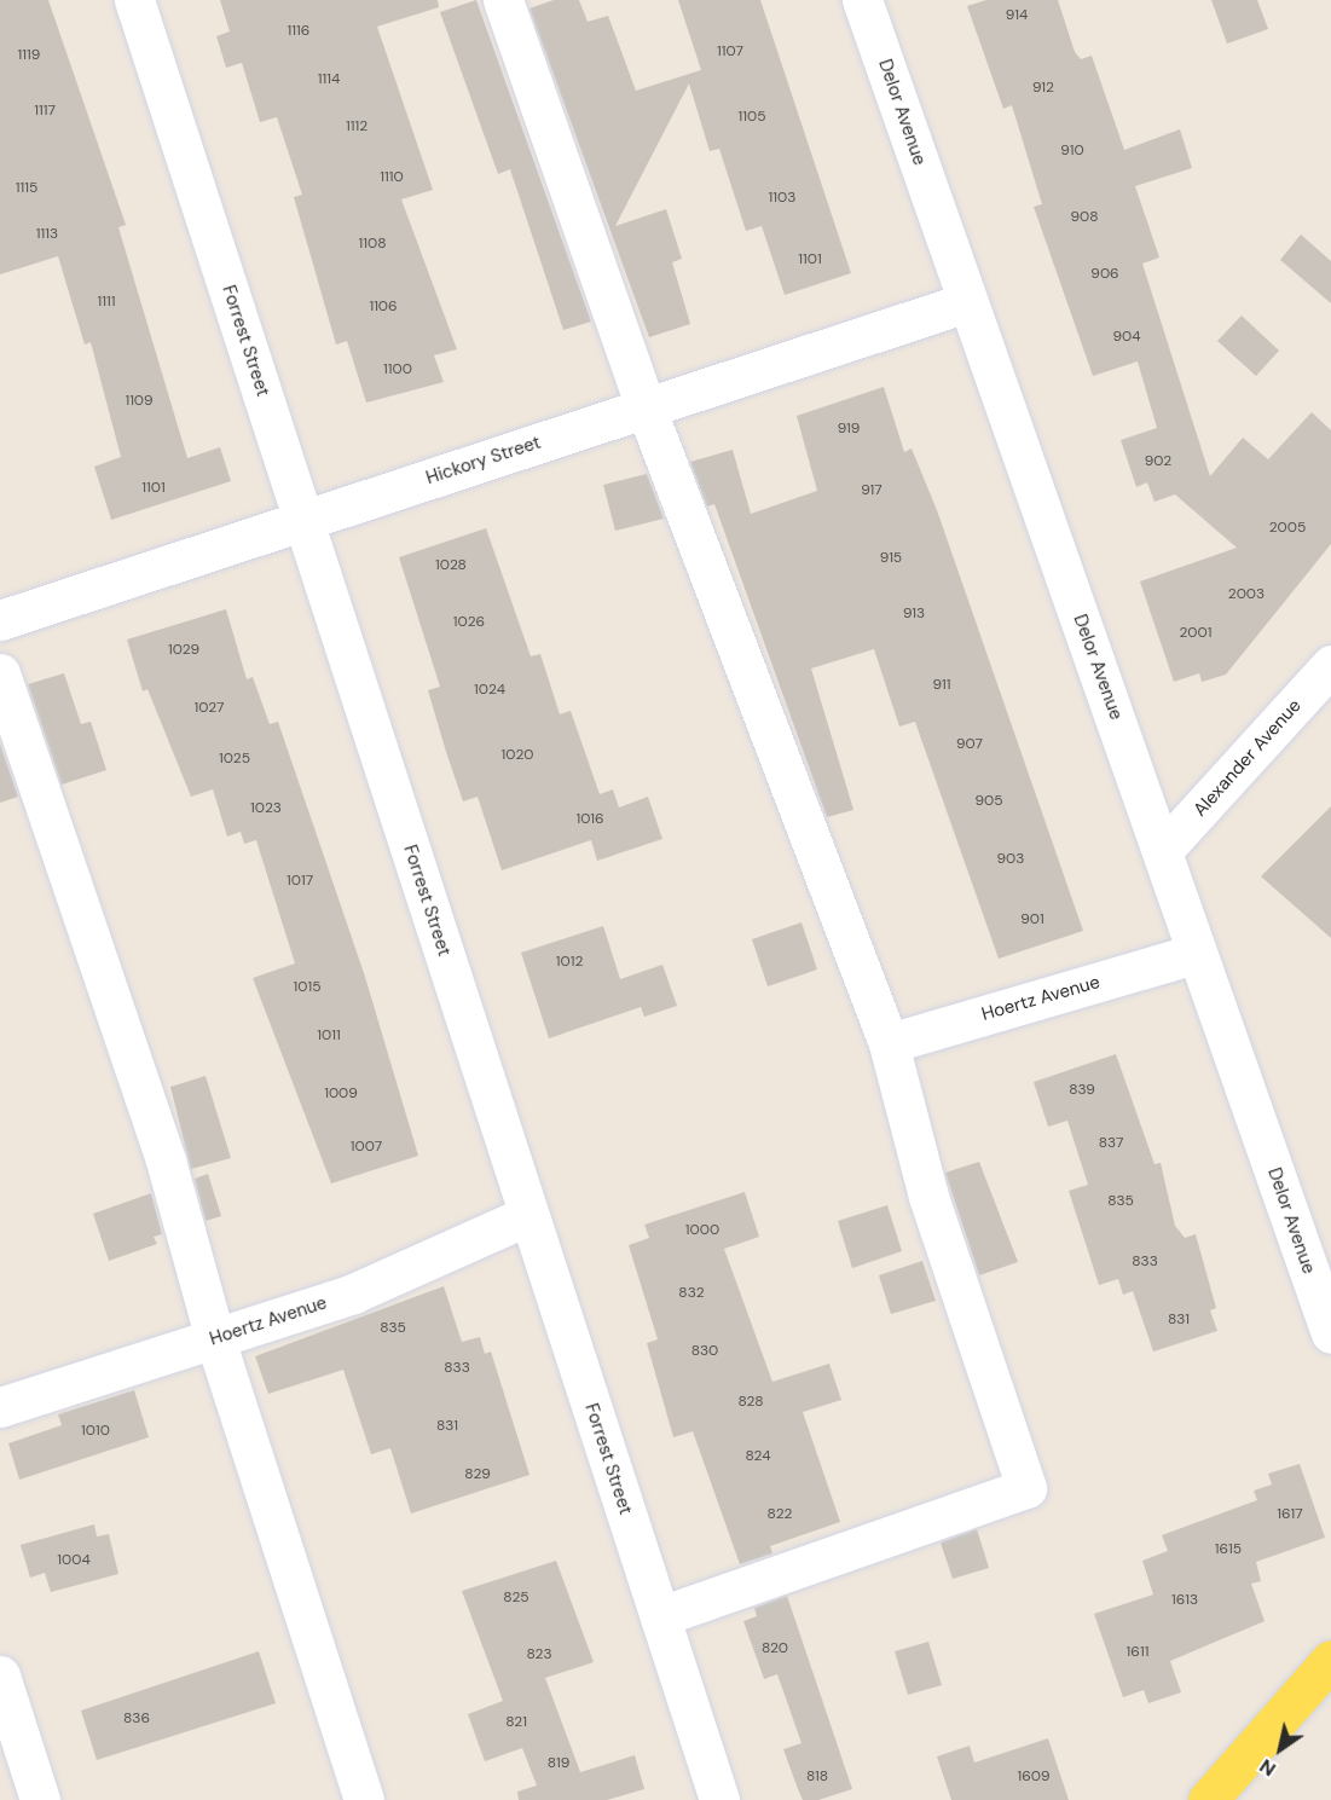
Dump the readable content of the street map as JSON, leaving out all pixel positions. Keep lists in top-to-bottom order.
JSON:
{
  "streets": {
    "street": [
      "Delor Avenue",
      "Forrest Street",
      "Hickory Street",
      "Alexander Avenue",
      "Hoertz Avenue"
    ]
  },
  "crossings": [
    ["Delor Avenue", "Hickory Street"],
    ["Delor Avenue", "Alexander Avenue"],
    ["Delor Avenue", "Hoertz Avenue"],
    ["Forrest Street", "Hickory Street"],
    ["Forrest Street", "Hoertz Avenue"]
  ],
  "house_numbers": [
    "914",
    "1116",
    "1107",
    "1119",
    "1114",
    "912",
    "1117",
    "1105",
    "1112",
    "910",
    "1110",
    "1115",
    "1103",
    "908",
    "1113",
    "1108",
    "1101",
    "906",
    "1111",
    "1106",
    "904",
    "1100",
    "1109",
    "919",
    "902",
    "1101",
    "917",
    "2005",
    "915",
    "1028",
    "2003",
    "913",
    "1026",
    "2001",
    "1029",
    "911",
    "1024",
    "1027",
    "907",
    "1020",
    "1025",
    "905",
    "1023",
    "1016",
    "903",
    "1017",
    "901",
    "1012",
    "1015",
    "1011",
    "839",
    "1009",
    "837",
    "1007",
    "835",
    "1000",
    "833",
    "832",
    "831",
    "835",
    "830",
    "833",
    "828",
    "831",
    "1010",
    "824",
    "829",
    "822",
    "1617",
    "1615",
    "1004",
    "825",
    "1613",
    "820",
    "1611",
    "823",
    "836",
    "821",
    "819",
    "818",
    "1609"
  ],
  "north": "bottom left"
}
